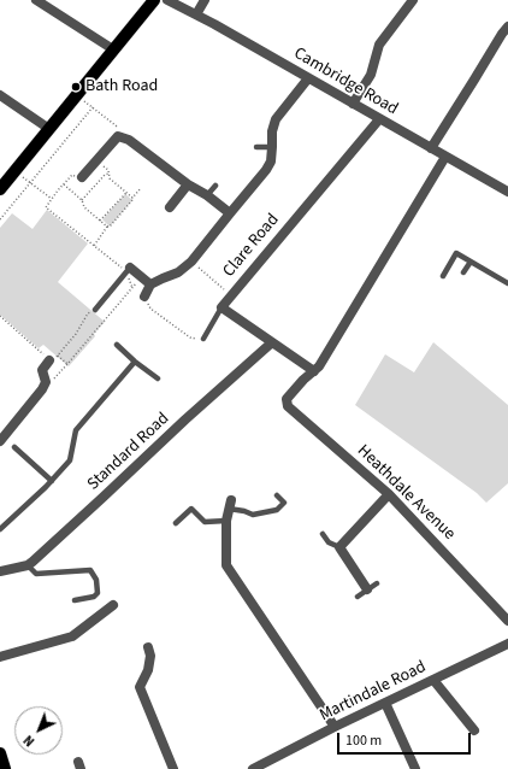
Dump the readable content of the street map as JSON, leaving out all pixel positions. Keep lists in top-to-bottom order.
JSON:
{
  "streets": {
    "street": [
      "Cambridge Road",
      "Clare Road",
      "Standard Road",
      "Heathdale Avenue",
      "Martindale Road"
    ]
  },
  "crossings": [
    ["Cambridge Road", "Clare Road"]
  ],
  "places": ["Bath Road"],
  "scale_bar": "100 m",
  "north": "bottom left"
}
